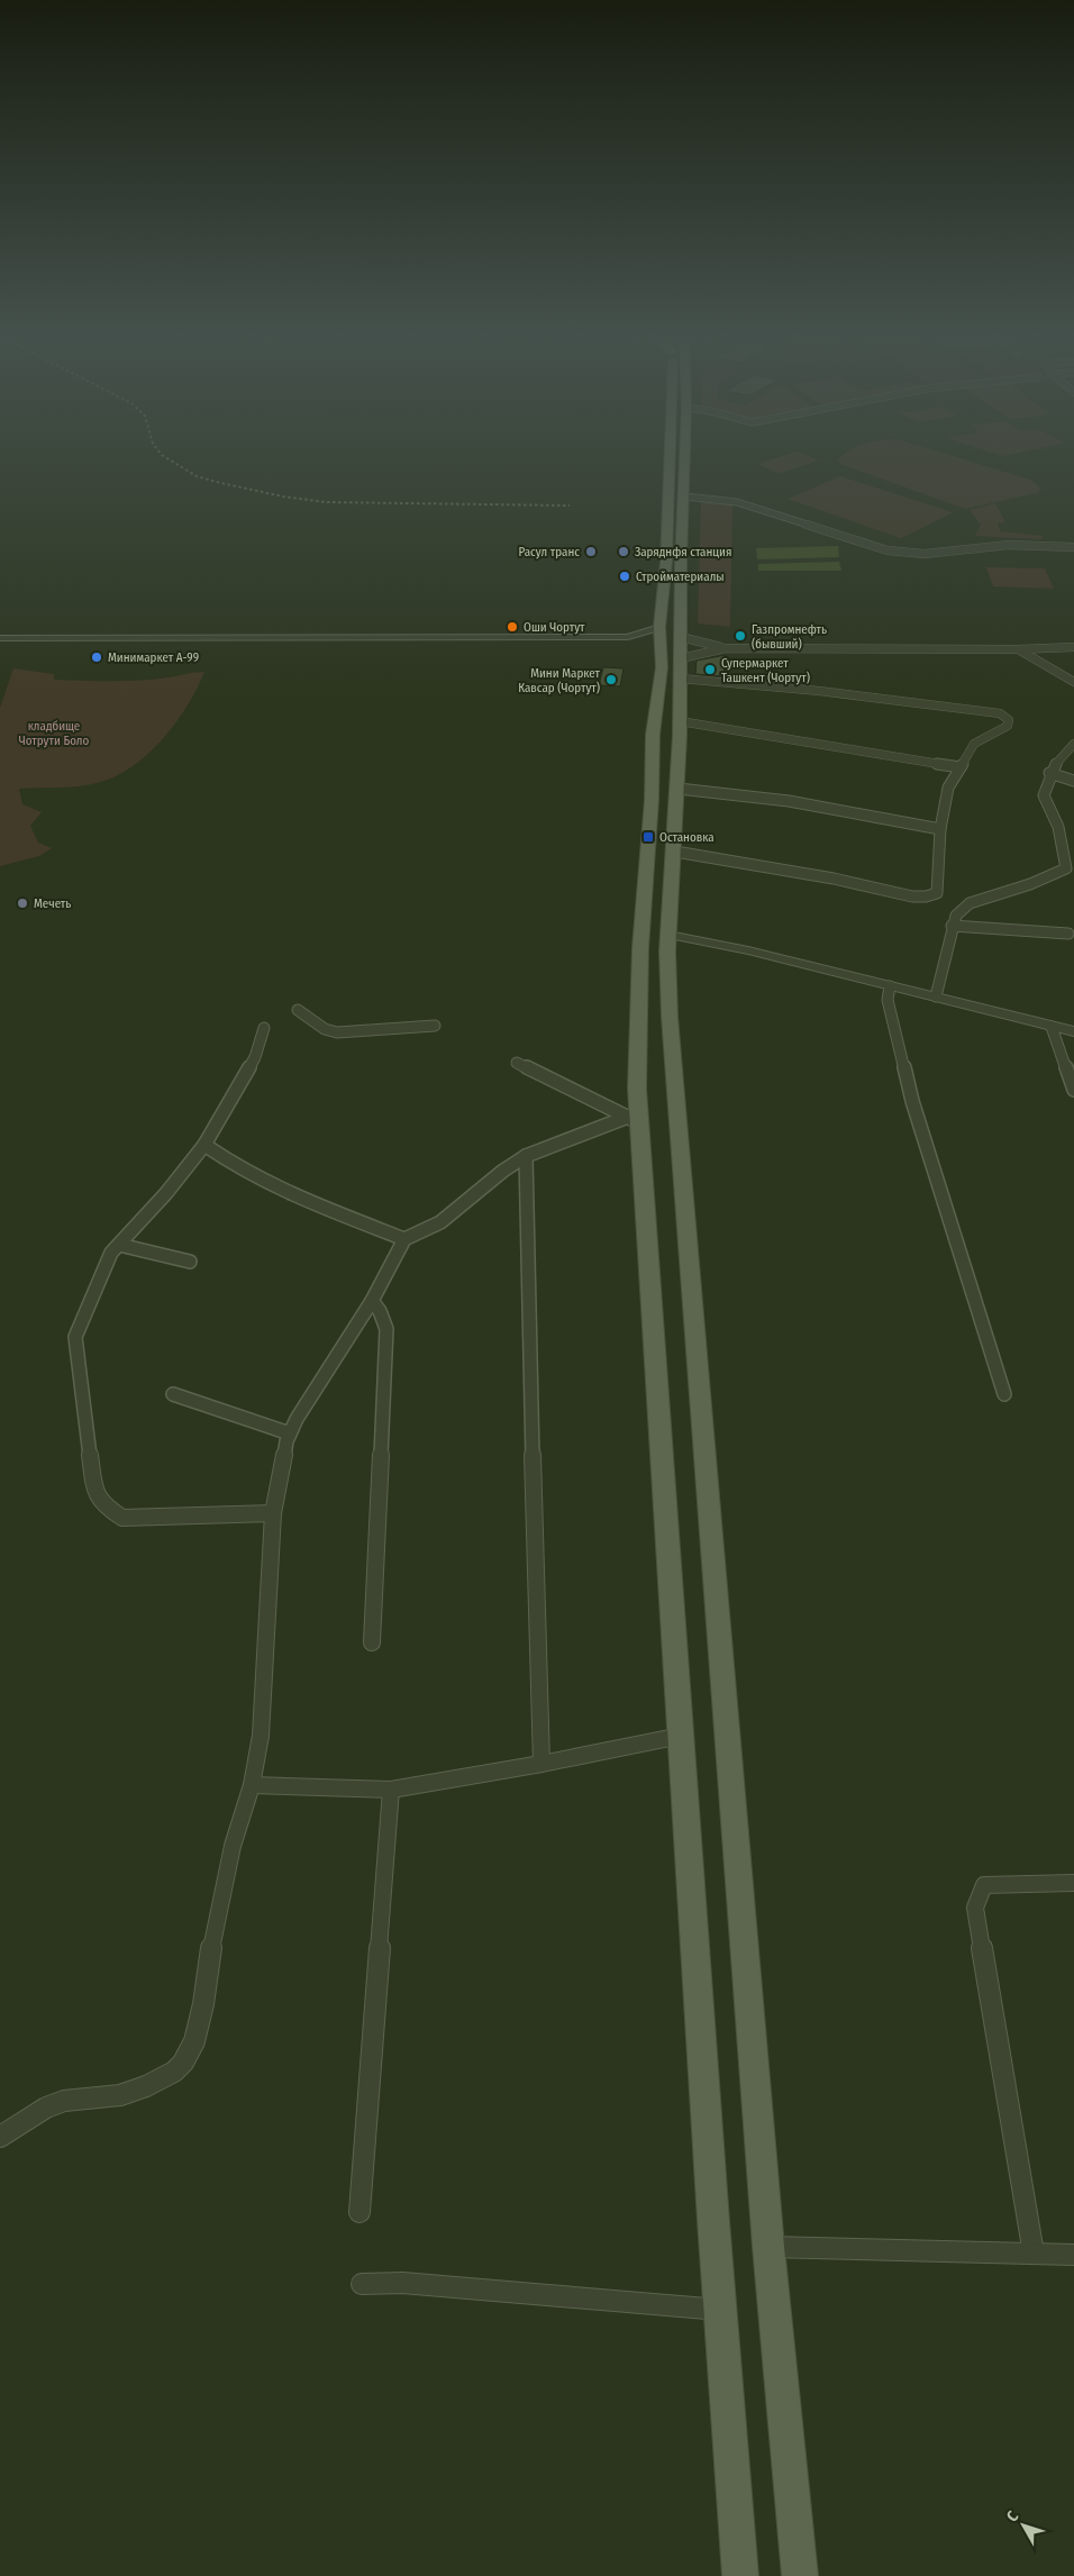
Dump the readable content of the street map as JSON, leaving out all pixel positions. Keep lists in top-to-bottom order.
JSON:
{
  "parks": ["кладбище Чотрути Боло"],
  "places": {
    "other": [
      "Расул транс",
      "Заряднфя станция",
      "Стройматериалы",
      "Оши Чортут",
      "Газпромнефть (бывший)",
      "Минимаркет А-99",
      "Супермаркет Ташкент (Чортут)",
      "Мини Маркет Кавсар (Чортут)",
      "Мечеть"
    ],
    "transit": ["Остановка"]
  },
  "north": "top left"
}
